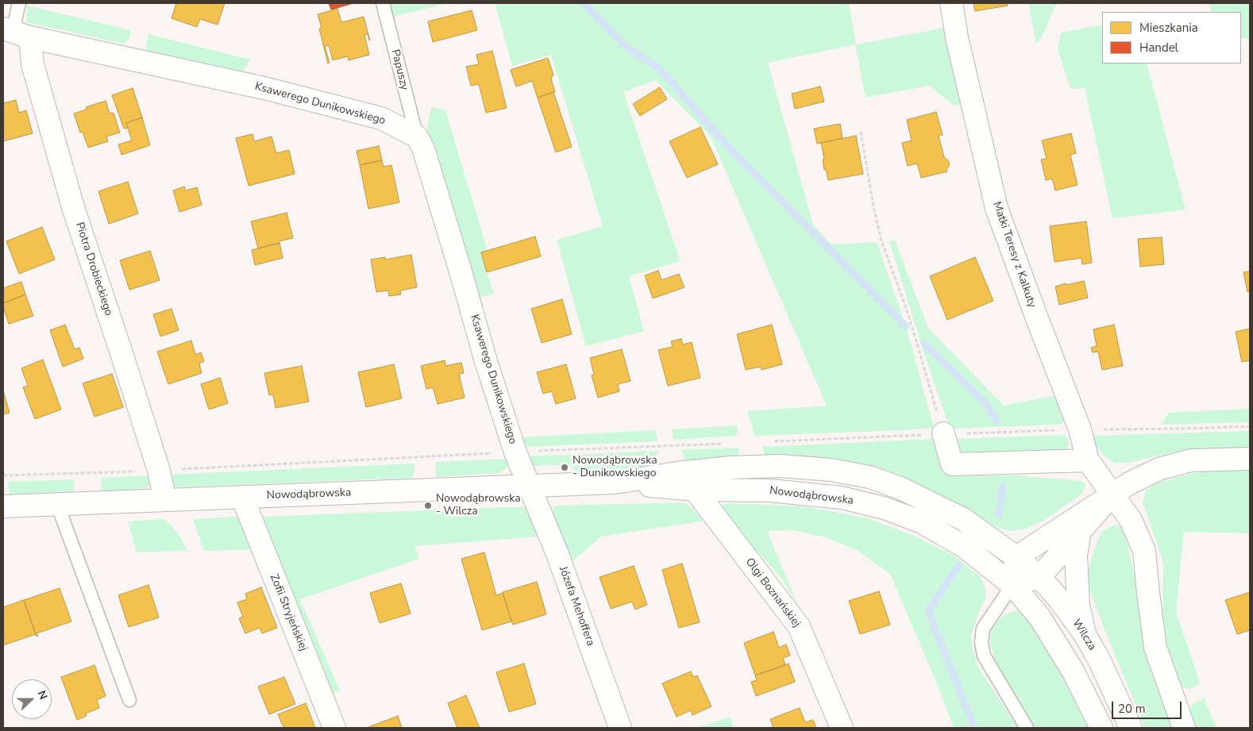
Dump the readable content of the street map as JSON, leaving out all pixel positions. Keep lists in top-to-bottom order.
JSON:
{
  "streets": {
    "street": [
      "Ksawerego Dunikowskiego",
      "Matki Teresy z Kalkuty",
      "Piotra Drobieckiego",
      "Nowodąbrowska",
      "Olgi Boznańskiej",
      "Józefa Mehoffera",
      "Zofii Stryjeńskiej",
      "Wilcza"
    ],
    "lane": ["Papuszy"]
  },
  "crossings": [
    ["Papuszy", "Ksawerego Dunikowskiego"],
    ["Ksawerego Dunikowskiego", "Piotra Drobieckiego"],
    ["Ksawerego Dunikowskiego", "Nowodąbrowska"],
    ["Ksawerego Dunikowskiego", "Józefa Mehoffera"],
    ["Piotra Drobieckiego", "Nowodąbrowska"],
    ["Nowodąbrowska", "Olgi Boznańskiej"],
    ["Nowodąbrowska", "Józefa Mehoffera"],
    ["Nowodąbrowska", "Zofii Stryjeńskiej"],
    ["Nowodąbrowska", "Wilcza"]
  ],
  "places": ["Nowodąbrowska - Dunikowskiego", "Nowodąbrowska - Wilcza"],
  "legend": ["Mieszkania", "Handel"],
  "scale_bar": "20 m",
  "north": "right"
}
